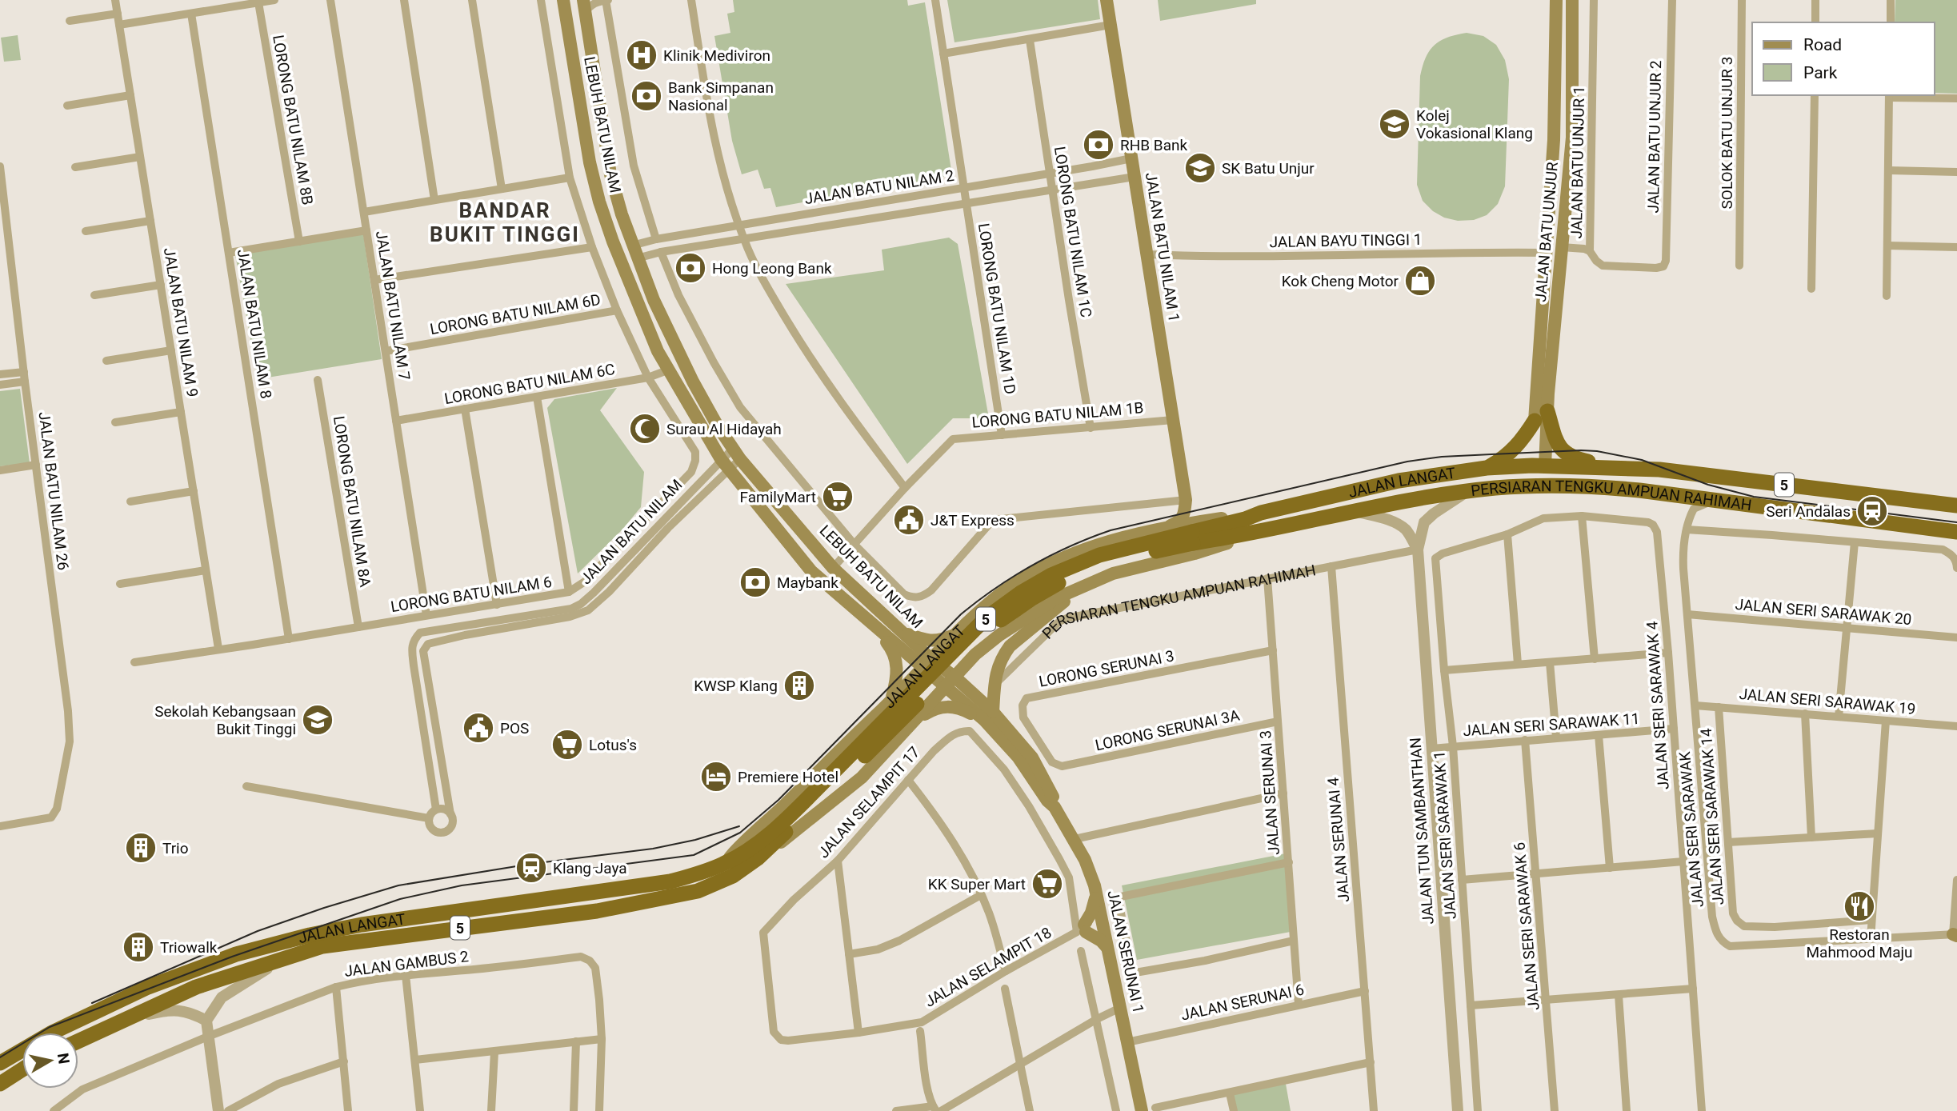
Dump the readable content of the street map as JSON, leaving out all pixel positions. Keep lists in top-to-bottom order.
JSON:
{
  "streets": {
    "highway": ["JALAN LANGAT", "5", "PERSIARAN TENGKU AMPUAN RAHIMAH"],
    "main road": [
      "LEBUH BATU NILAM",
      "JALAN BATU UNJUR",
      "JALAN BATU NILAM 1",
      "JALAN SERUNAI 1"
    ],
    "street": [
      "LORONG BATU NILAM 8B",
      "SOLOK BATU UNJUR 3",
      "JALAN BATU UNJUR 2",
      "JALAN BATU UNJUR 1",
      "JALAN BATU NILAM 2",
      "LORONG BATU NILAM 1C",
      "JALAN BAYU TINGGI 1",
      "JALAN BATU NILAM 7",
      "LORONG BATU NILAM 1D",
      "LORONG BATU NILAM 6D",
      "JALAN BATU NILAM 9",
      "JALAN BATU NILAM 8",
      "LORONG BATU NILAM 6C",
      "LORONG BATU NILAM 1B",
      "JALAN BATU NILAM 26",
      "LORONG BATU NILAM 8A",
      "JALAN BATU NILAM",
      "LORONG BATU NILAM 6",
      "JALAN SERI SARAWAK 20",
      "LORONG SERUNAI 3",
      "JALAN SERI SARAWAK 19",
      "JALAN SERI SARAWAK 4",
      "JALAN SERI SARAWAK 11",
      "LORONG SERUNAI 3A",
      "JALAN SERUNAI 3",
      "JALAN SELAMPIT 17",
      "JALAN SERI SARAWAK 14",
      "JALAN SERI SARAWAK",
      "JALAN TUN SAMBANTHAN",
      "JALAN SERI SARAWAK 1",
      "JALAN SERUNAI 4",
      "JALAN SERI SARAWAK 6",
      "JALAN GAMBUS 2",
      "JALAN SELAMPIT 18",
      "JALAN SERUNAI 6"
    ]
  },
  "crossings": [
    ["LEBUH BATU NILAM", "JALAN BATU NILAM 2"],
    ["LEBUH BATU NILAM", "LORONG BATU NILAM 6C"],
    ["LEBUH BATU NILAM", "LORONG BATU NILAM 1B"],
    ["LEBUH BATU NILAM", "JALAN LANGAT"],
    ["LEBUH BATU NILAM", "JALAN BATU NILAM"],
    ["LEBUH BATU NILAM", "JALAN SERUNAI 1"],
    ["JALAN BATU UNJUR 2", "JALAN BATU UNJUR 1"],
    ["JALAN BATU NILAM 2", "LORONG BATU NILAM 1C"],
    ["JALAN BATU NILAM 2", "JALAN BATU NILAM 1"],
    ["JALAN BATU NILAM 2", "LORONG BATU NILAM 1D"],
    ["LORONG BATU NILAM 1C", "LORONG BATU NILAM 1B"],
    ["JALAN BATU UNJUR", "JALAN BAYU TINGGI 1"],
    ["JALAN BATU UNJUR", "JALAN LANGAT"],
    ["JALAN BATU UNJUR", "PERSIARAN TENGKU AMPUAN RAHIMAH"],
    ["JALAN BAYU TINGGI 1", "JALAN BATU NILAM 1"],
    ["JALAN BATU NILAM 1", "LORONG BATU NILAM 1B"],
    ["JALAN BATU NILAM 7", "LORONG BATU NILAM 6D"],
    ["JALAN BATU NILAM 7", "LORONG BATU NILAM 6C"],
    ["JALAN BATU NILAM 7", "LORONG BATU NILAM 6"],
    ["LORONG BATU NILAM 1D", "LORONG BATU NILAM 1B"],
    ["LORONG BATU NILAM 6D", "LORONG BATU NILAM 6"],
    ["JALAN BATU NILAM 9", "LORONG BATU NILAM 6"],
    ["JALAN BATU NILAM 8", "LORONG BATU NILAM 6"],
    ["LORONG BATU NILAM 6C", "LORONG BATU NILAM 6"],
    ["JALAN LANGAT", "PERSIARAN TENGKU AMPUAN RAHIMAH"],
    ["PERSIARAN TENGKU AMPUAN RAHIMAH", "JALAN SERUNAI 3"],
    ["PERSIARAN TENGKU AMPUAN RAHIMAH", "JALAN SERI SARAWAK"],
    ["PERSIARAN TENGKU AMPUAN RAHIMAH", "JALAN TUN SAMBANTHAN"],
    ["PERSIARAN TENGKU AMPUAN RAHIMAH", "JALAN SERUNAI 4"],
    ["LORONG BATU NILAM 8A", "LORONG BATU NILAM 6"],
    ["JALAN SERI SARAWAK 20", "JALAN SERI SARAWAK"],
    ["LORONG SERUNAI 3", "LORONG SERUNAI 3A"],
    ["LORONG SERUNAI 3", "JALAN SERUNAI 3"],
    ["JALAN SERI SARAWAK 19", "JALAN SERI SARAWAK 14"],
    ["JALAN SERI SARAWAK 19", "JALAN SERI SARAWAK"],
    ["JALAN SERI SARAWAK 4", "JALAN SERI SARAWAK 11"],
    ["JALAN SERI SARAWAK 4", "JALAN SERI SARAWAK 1"],
    ["JALAN SERI SARAWAK 11", "JALAN TUN SAMBANTHAN"],
    ["JALAN SERI SARAWAK 11", "JALAN SERI SARAWAK 1"],
    ["JALAN SERI SARAWAK 11", "JALAN SERI SARAWAK 6"],
    ["LORONG SERUNAI 3A", "JALAN SERUNAI 3"],
    ["JALAN SERUNAI 3", "JALAN SERUNAI 6"],
    ["JALAN SELAMPIT 17", "JALAN SELAMPIT 18"],
    ["JALAN SERUNAI 4", "JALAN SERUNAI 6"],
    ["JALAN SERUNAI 1", "JALAN SELAMPIT 18"],
    ["JALAN SERUNAI 1", "JALAN SERUNAI 6"]
  ],
  "districts": ["BANDAR BUKIT TINGGI"],
  "places": {
    "hospital": ["Klinik Mediviron"],
    "bank": [
      "Bank Simpanan Nasional",
      "RHB Bank",
      "Hong Leong Bank",
      "Maybank"
    ],
    "school or university": ["Kolej Vokasional Klang", "SK Batu Unjur", "Sekolah Kebangsaan Bukit Tinggi"],
    "shop": ["Kok Cheng Motor"],
    "mosque": ["Surau Al Hidayah"],
    "supermarket": ["FamilyMart", "Lotus's", "KK Super Mart"],
    "station": ["Seri Andalas", "Klang Jaya"],
    "public building": ["J&T Express", "POS"],
    "building": ["KWSP Klang", "Trio", "Triowalk"],
    "hotel": ["Premiere Hotel"],
    "restaurant": ["Restoran Mahmood Maju"]
  },
  "legend": ["Road", "Park"],
  "north": "right"
}
